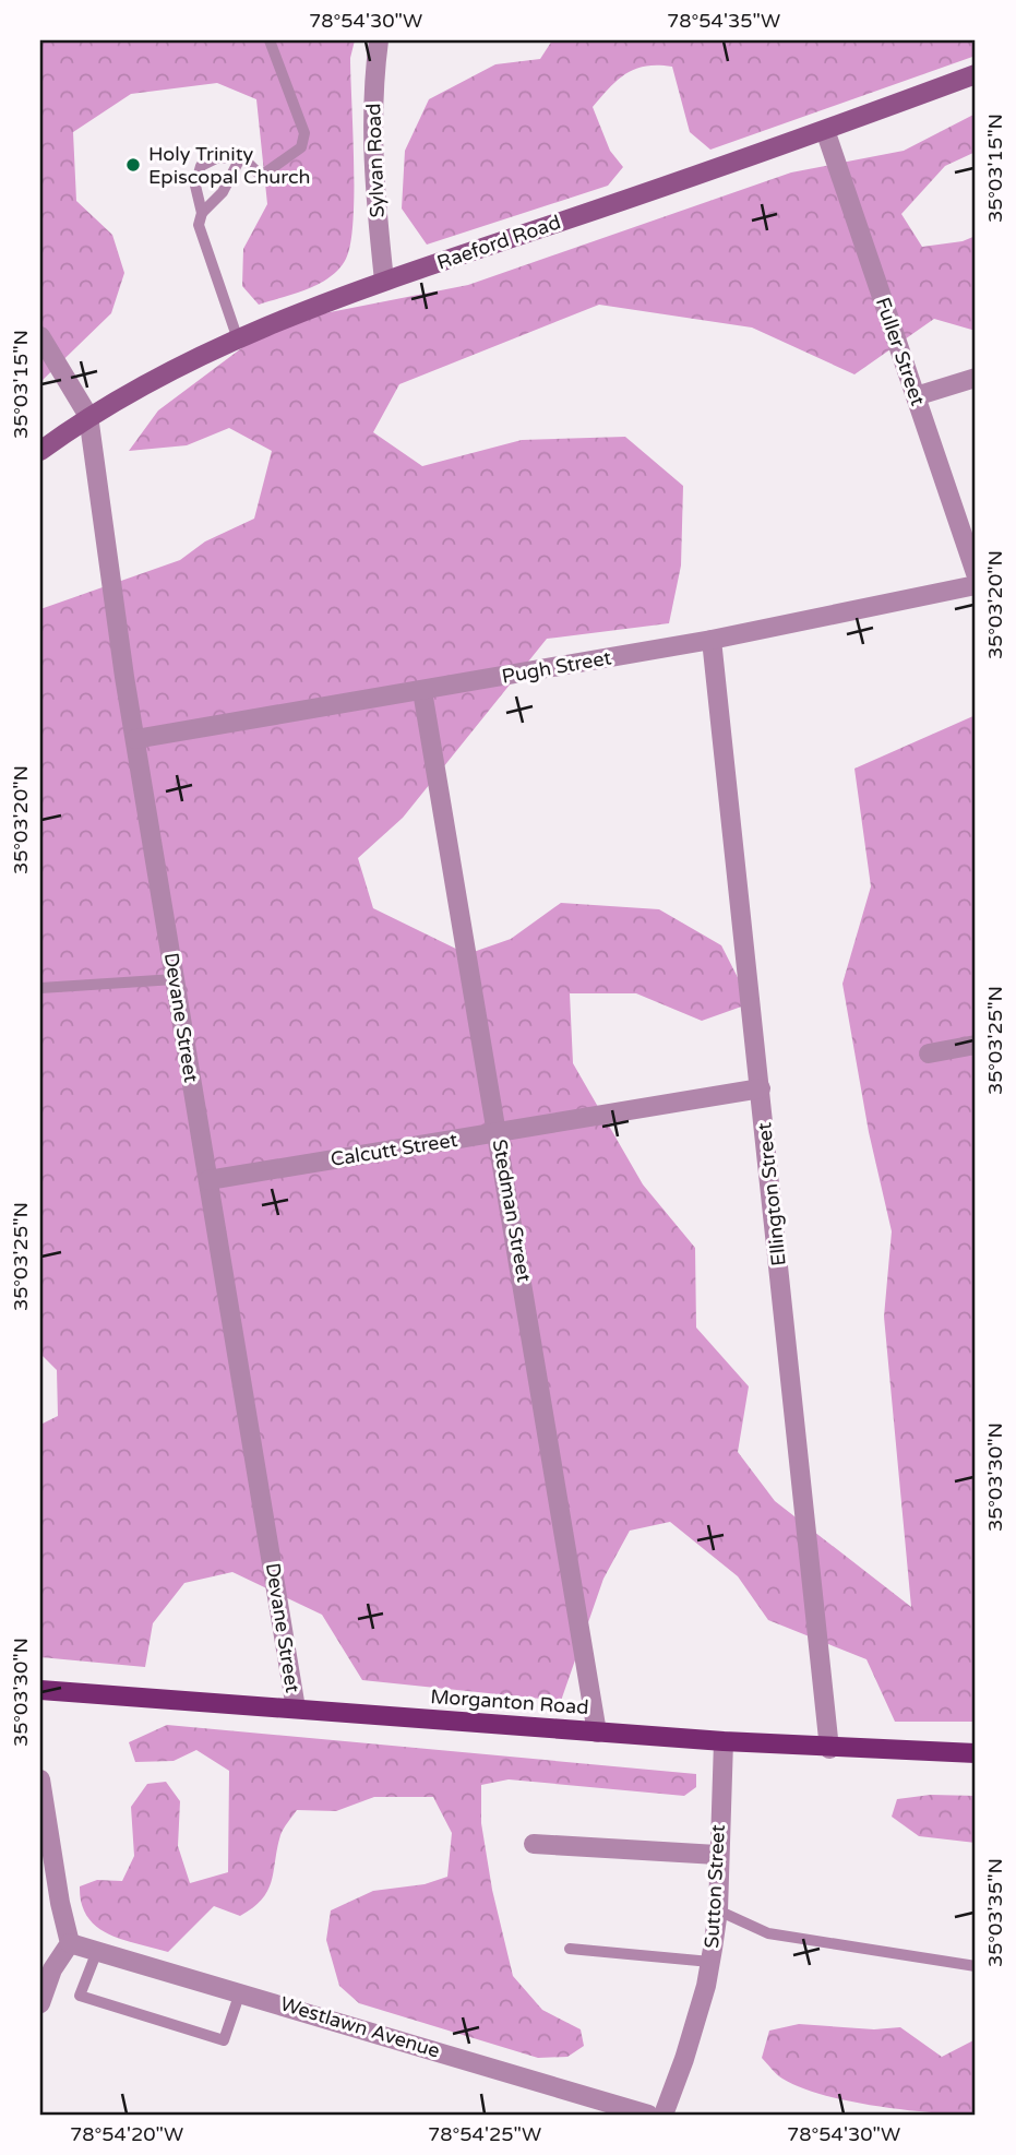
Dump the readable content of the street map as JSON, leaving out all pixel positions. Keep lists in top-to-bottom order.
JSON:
{
  "streets": {
    "main road": ["Raeford Road", "Morganton Road"],
    "street": [
      "Sylvan Road",
      "Fuller Street",
      "Pugh Street",
      "Devane Street",
      "Calcutt Street",
      "Ellington Street",
      "Stedman Street",
      "Sutton Street",
      "Westlawn Avenue"
    ]
  },
  "crossings": [
    ["Sylvan Road", "Raeford Road"],
    ["Raeford Road", "Fuller Street"],
    ["Raeford Road", "Devane Street"],
    ["Pugh Street", "Devane Street"],
    ["Pugh Street", "Ellington Street"],
    ["Pugh Street", "Stedman Street"],
    ["Devane Street", "Calcutt Street"],
    ["Devane Street", "Morganton Road"],
    ["Calcutt Street", "Ellington Street"],
    ["Calcutt Street", "Stedman Street"],
    ["Ellington Street", "Morganton Road"],
    ["Stedman Street", "Morganton Road"],
    ["Morganton Road", "Sutton Street"]
  ],
  "places": ["Holy Trinity Episcopal Church"],
  "coordinates": [
    "78°54'30\"W",
    "78°54'35\"W",
    "35°03'15\"N",
    "35°03'20\"N",
    "35°03'25\"N",
    "35°03'30\"N",
    "35°03'35\"N",
    "78°54'20\"W",
    "78°54'25\"W"
  ]
}
